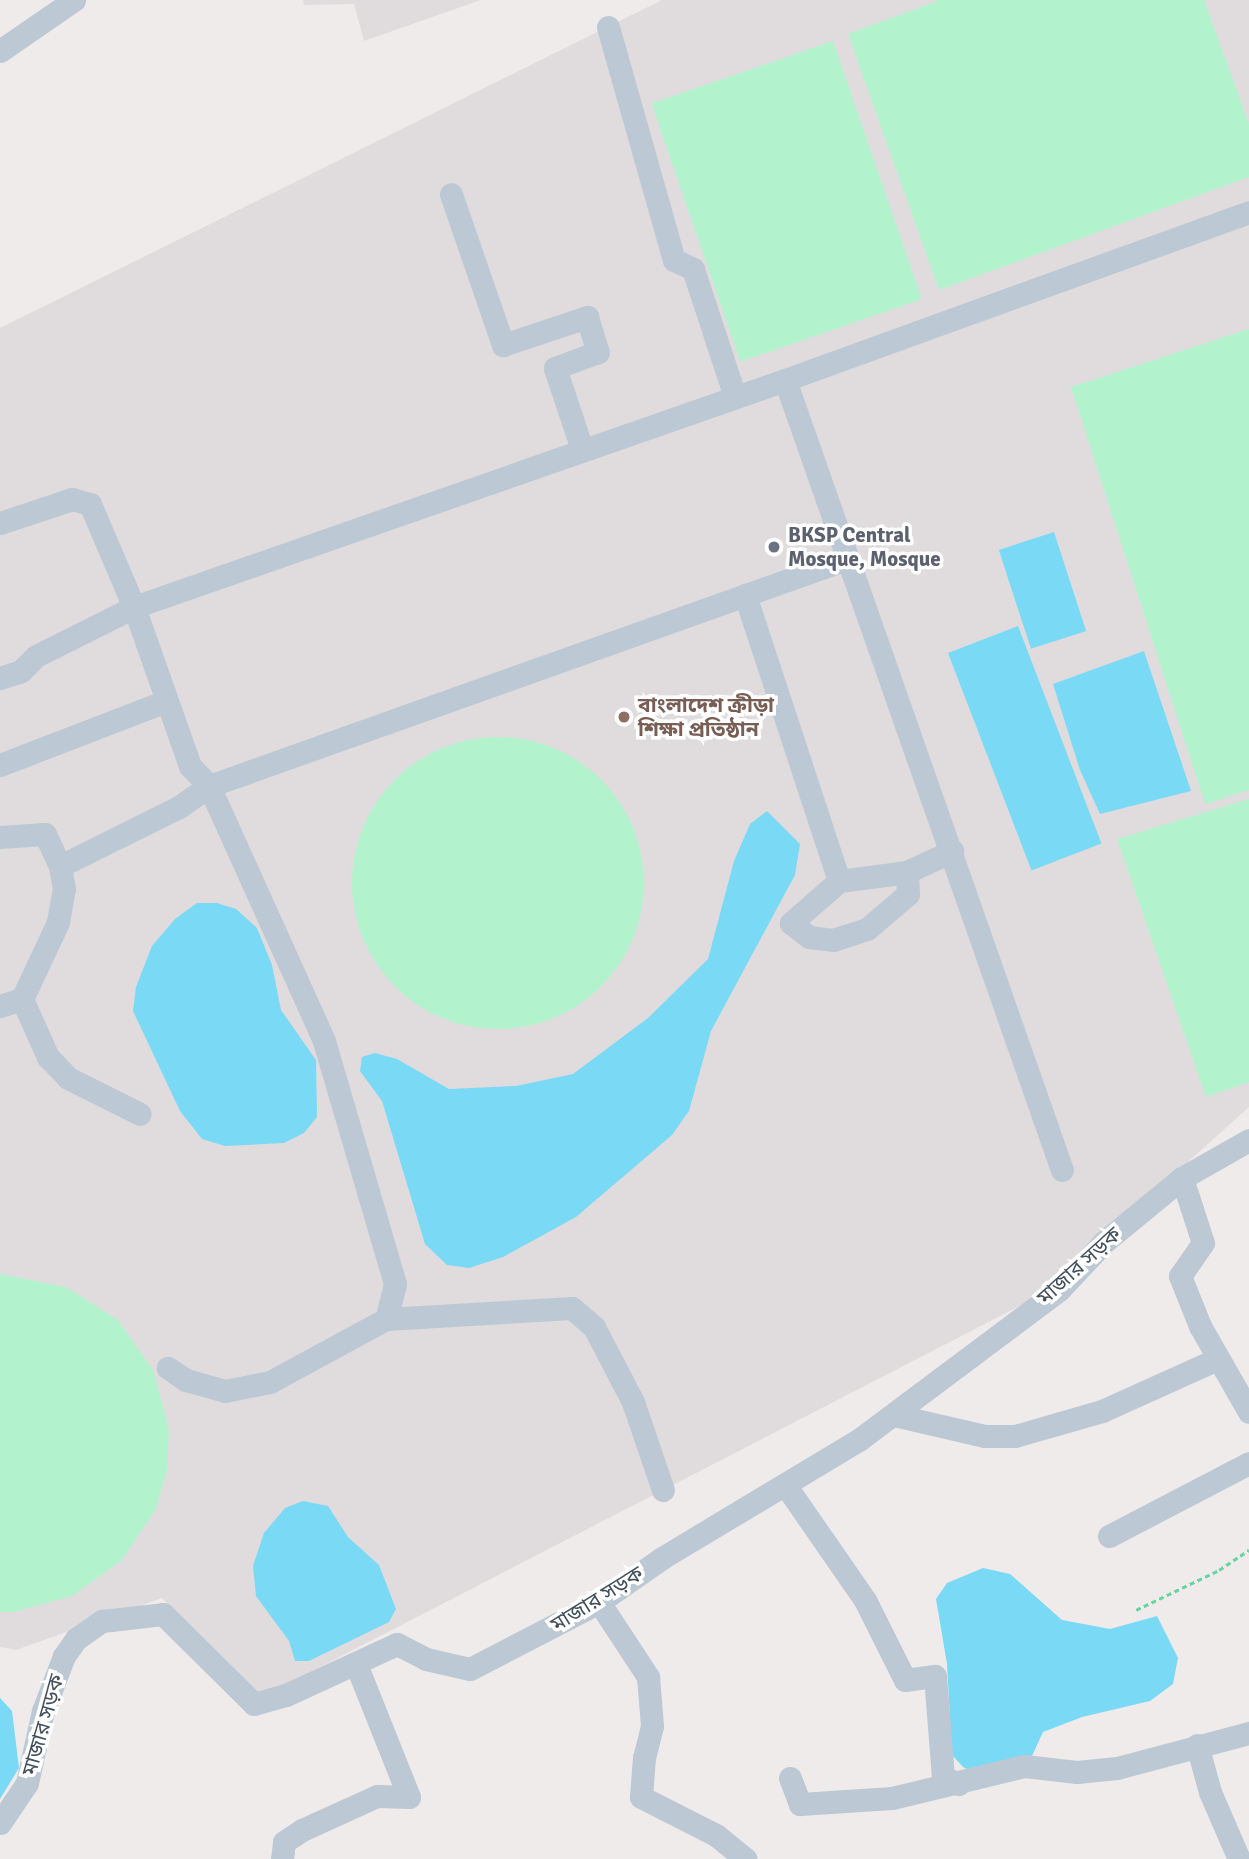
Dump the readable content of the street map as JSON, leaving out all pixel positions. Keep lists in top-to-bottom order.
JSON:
{
  "streets": {
    "street": ["মাজার সড়ক"]
  },
  "places": ["BKSP Central Mosque, Mosque", "বাংলাদেশ ক্রীড়া শিক্ষা প্রতিষ্ঠান"]
}
